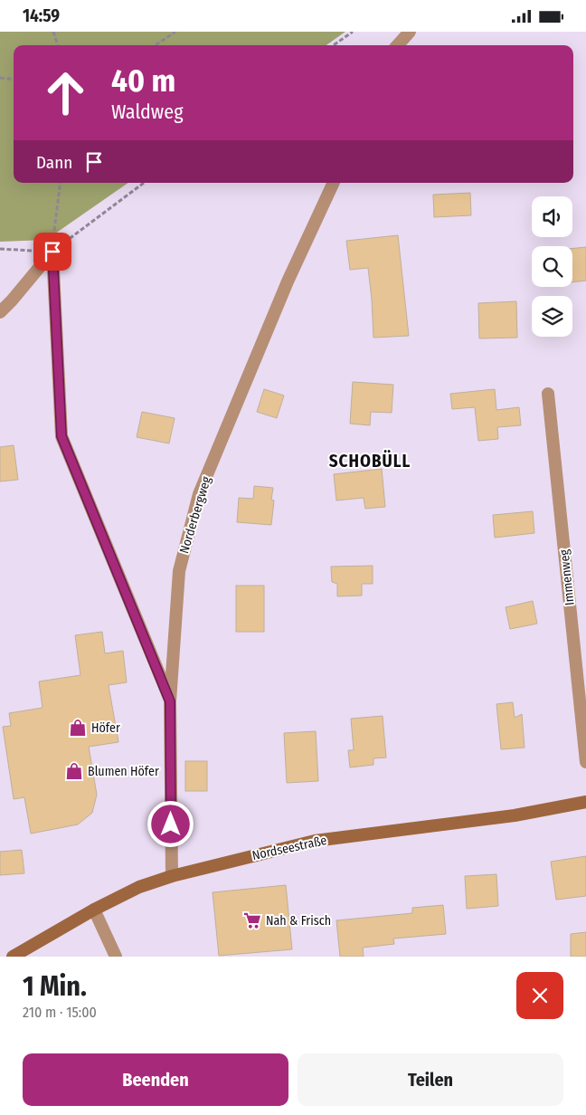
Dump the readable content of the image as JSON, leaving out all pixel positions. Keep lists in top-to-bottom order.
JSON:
{
  "streets": {
    "main road": ["Nordseestraße"],
    "street": ["Norderbergweg", "Immenweg"]
  },
  "crossings": [
    ["Norderbergweg", "Nordseestraße"]
  ],
  "districts": ["SCHOBÜLL"],
  "places": {
    "shop": ["Höfer", "Blumen Höfer"],
    "supermarket": ["Nah & Frisch"]
  },
  "page": {
    "status": "14:59",
    "turn": ["40 m", "Waldweg"],
    "then": "Dann",
    "heading": ["1 Min.", "210 m · 15:00"],
    "buttons": ["Beenden", "Teilen"]
  }
}
